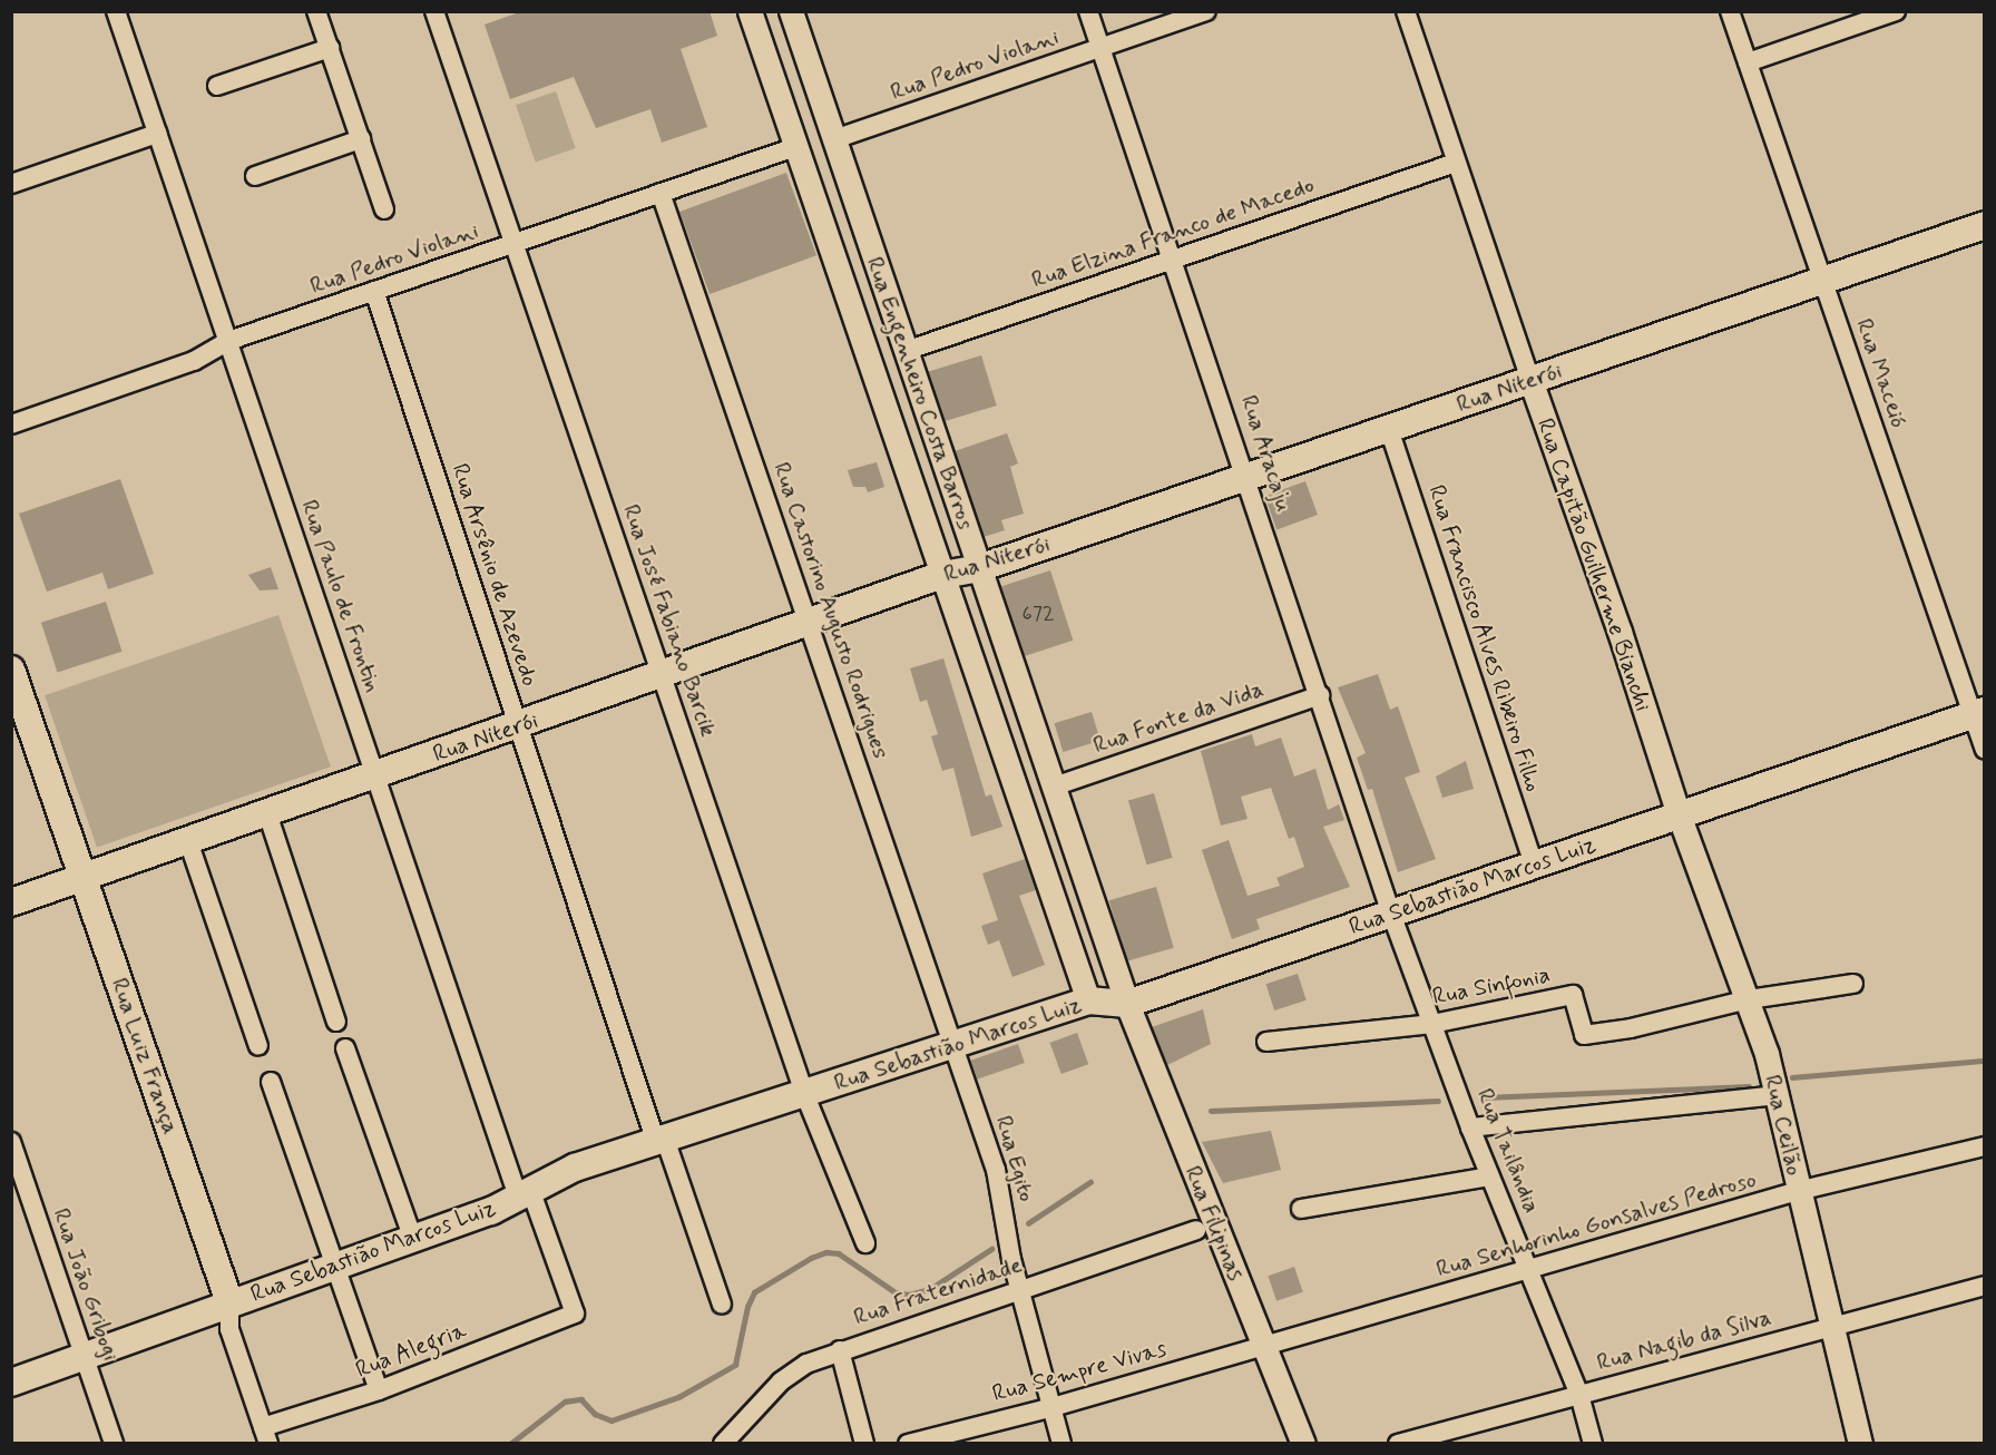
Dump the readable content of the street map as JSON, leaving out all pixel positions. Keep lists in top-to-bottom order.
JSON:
{
  "streets": {
    "main road": ["Rua Niterói", "Rua Sebastião Marcos Luiz", "Rua Luiz França"],
    "street": [
      "Rua Pedro Violani",
      "Rua Elzina Franco de Macedo",
      "Rua Maceió",
      "Rua Engenheiro Costa Barros",
      "Rua Aracaju",
      "Rua Capitão Guilherme Bianchi",
      "Rua Arsênio de Azevedo",
      "Rua Paulo de Frontin",
      "Rua Castorino Augusto Rodrigues",
      "Rua José Fabiano Barcik",
      "Rua Francisco Alves Ribeiro Filho",
      "Rua Fonte da Vida",
      "Rua Sinfonia",
      "Rua Ceilão",
      "Rua Tailândia",
      "Rua Egito",
      "Rua Filipinas",
      "Rua Senhorinho Gonsalves Pedroso",
      "Rua João Gribogi",
      "Rua Fraternidade",
      "Rua Nagib da Silva",
      "Rua Alegria",
      "Rua Sempre Vivas"
    ]
  },
  "crossings": [
    ["Rua Pedro Violani", "Rua Engenheiro Costa Barros"],
    ["Rua Pedro Violani", "Rua Aracaju"],
    ["Rua Pedro Violani", "Rua Arsênio de Azevedo"],
    ["Rua Pedro Violani", "Rua Paulo de Frontin"],
    ["Rua Pedro Violani", "Rua Castorino Augusto Rodrigues"],
    ["Rua Pedro Violani", "Rua José Fabiano Barcik"],
    ["Rua Elzina Franco de Macedo", "Rua Engenheiro Costa Barros"],
    ["Rua Elzina Franco de Macedo", "Rua Aracaju"],
    ["Rua Elzina Franco de Macedo", "Rua Capitão Guilherme Bianchi"],
    ["Rua Maceió", "Rua Niterói"],
    ["Rua Maceió", "Rua Sebastião Marcos Luiz"],
    ["Rua Niterói", "Rua Engenheiro Costa Barros"],
    ["Rua Niterói", "Rua Aracaju"],
    ["Rua Niterói", "Rua Capitão Guilherme Bianchi"],
    ["Rua Niterói", "Rua Arsênio de Azevedo"],
    ["Rua Niterói", "Rua Paulo de Frontin"],
    ["Rua Niterói", "Rua Castorino Augusto Rodrigues"],
    ["Rua Niterói", "Rua José Fabiano Barcik"],
    ["Rua Niterói", "Rua Francisco Alves Ribeiro Filho"],
    ["Rua Niterói", "Rua Luiz França"],
    ["Rua Engenheiro Costa Barros", "Rua Fonte da Vida"],
    ["Rua Engenheiro Costa Barros", "Rua Sebastião Marcos Luiz"],
    ["Rua Engenheiro Costa Barros", "Rua Filipinas"],
    ["Rua Aracaju", "Rua Fonte da Vida"],
    ["Rua Aracaju", "Rua Sebastião Marcos Luiz"],
    ["Rua Aracaju", "Rua Tailândia"],
    ["Rua Capitão Guilherme Bianchi", "Rua Sebastião Marcos Luiz"],
    ["Rua Capitão Guilherme Bianchi", "Rua Ceilão"],
    ["Rua Arsênio de Azevedo", "Rua Sebastião Marcos Luiz"],
    ["Rua Paulo de Frontin", "Rua Sebastião Marcos Luiz"],
    ["Rua Paulo de Frontin", "Rua Alegria"],
    ["Rua Castorino Augusto Rodrigues", "Rua Sebastião Marcos Luiz"],
    ["Rua Castorino Augusto Rodrigues", "Rua Egito"],
    ["Rua José Fabiano Barcik", "Rua Sebastião Marcos Luiz"],
    ["Rua Francisco Alves Ribeiro Filho", "Rua Sebastião Marcos Luiz"],
    ["Rua Sebastião Marcos Luiz", "Rua Luiz França"],
    ["Rua Sebastião Marcos Luiz", "Rua Ceilão"],
    ["Rua Sebastião Marcos Luiz", "Rua Tailândia"],
    ["Rua Sebastião Marcos Luiz", "Rua Egito"],
    ["Rua Sebastião Marcos Luiz", "Rua Filipinas"],
    ["Rua Sebastião Marcos Luiz", "Rua João Gribogi"],
    ["Rua Sinfonia", "Rua Ceilão"],
    ["Rua Sinfonia", "Rua Tailândia"],
    ["Rua Luiz França", "Rua Alegria"],
    ["Rua Ceilão", "Rua Senhorinho Gonsalves Pedroso"],
    ["Rua Ceilão", "Rua Nagib da Silva"],
    ["Rua Tailândia", "Rua Senhorinho Gonsalves Pedroso"],
    ["Rua Tailândia", "Rua Nagib da Silva"],
    ["Rua Egito", "Rua Fraternidade"],
    ["Rua Egito", "Rua Sempre Vivas"],
    ["Rua Filipinas", "Rua Senhorinho Gonsalves Pedroso"],
    ["Rua Filipinas", "Rua Sempre Vivas"],
    ["Rua Senhorinho Gonsalves Pedroso", "Rua Sempre Vivas"]
  ],
  "house_numbers": ["672"]
}
